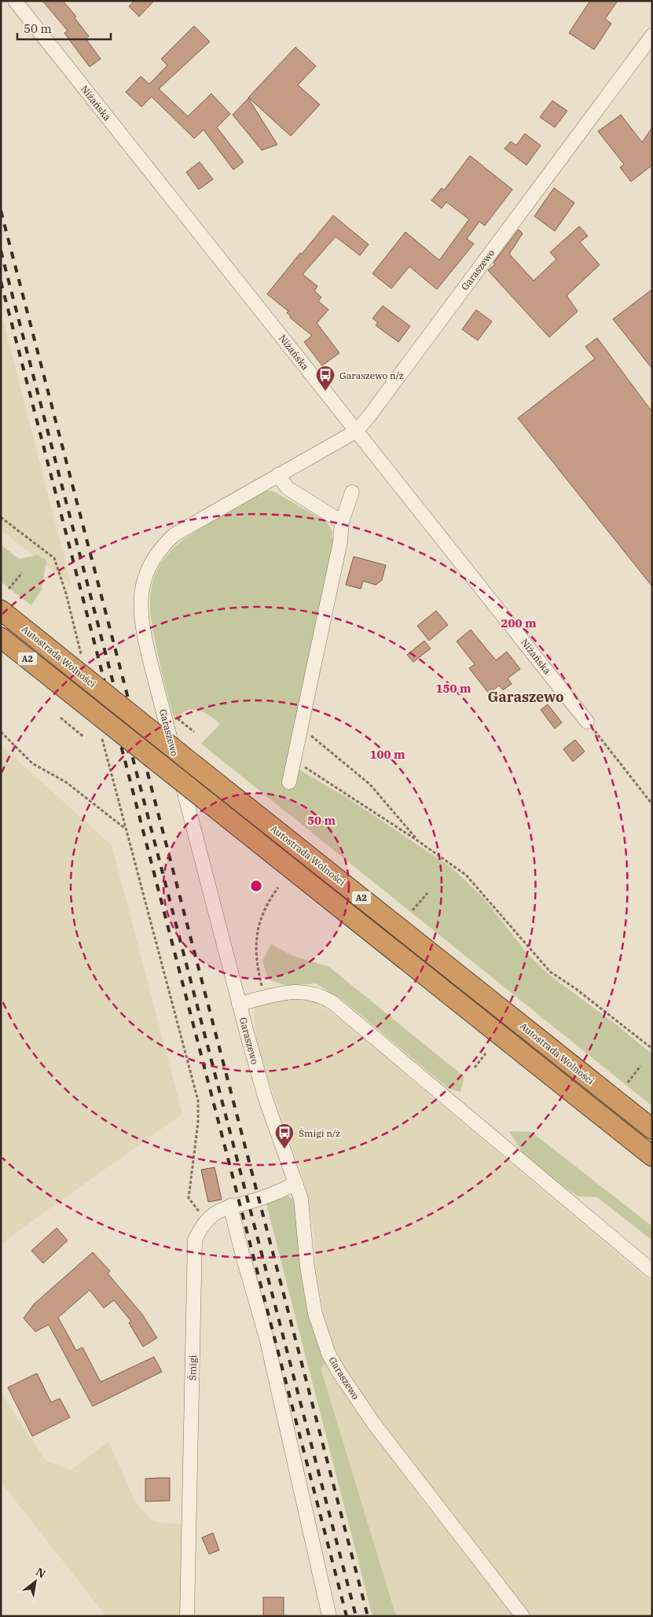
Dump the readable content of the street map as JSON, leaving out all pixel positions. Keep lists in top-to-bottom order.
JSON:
{
  "streets": {
    "highway": ["Autostrada Wolności", "A2"],
    "street": ["Niżańska", "Garaszewo", "Śmigi"]
  },
  "crossings": [
    ["Niżańska", "Garaszewo"],
    ["Garaszewo", "Śmigi"]
  ],
  "districts": ["Garaszewo"],
  "places": {
    "bus stop": ["Garaszewo n/ż", "Śmigi n/ż"]
  },
  "scale_bar": "50 m",
  "north": "top right",
  "rings": [
    "200 m",
    "150 m",
    "100 m",
    "50 m"
  ]
}
